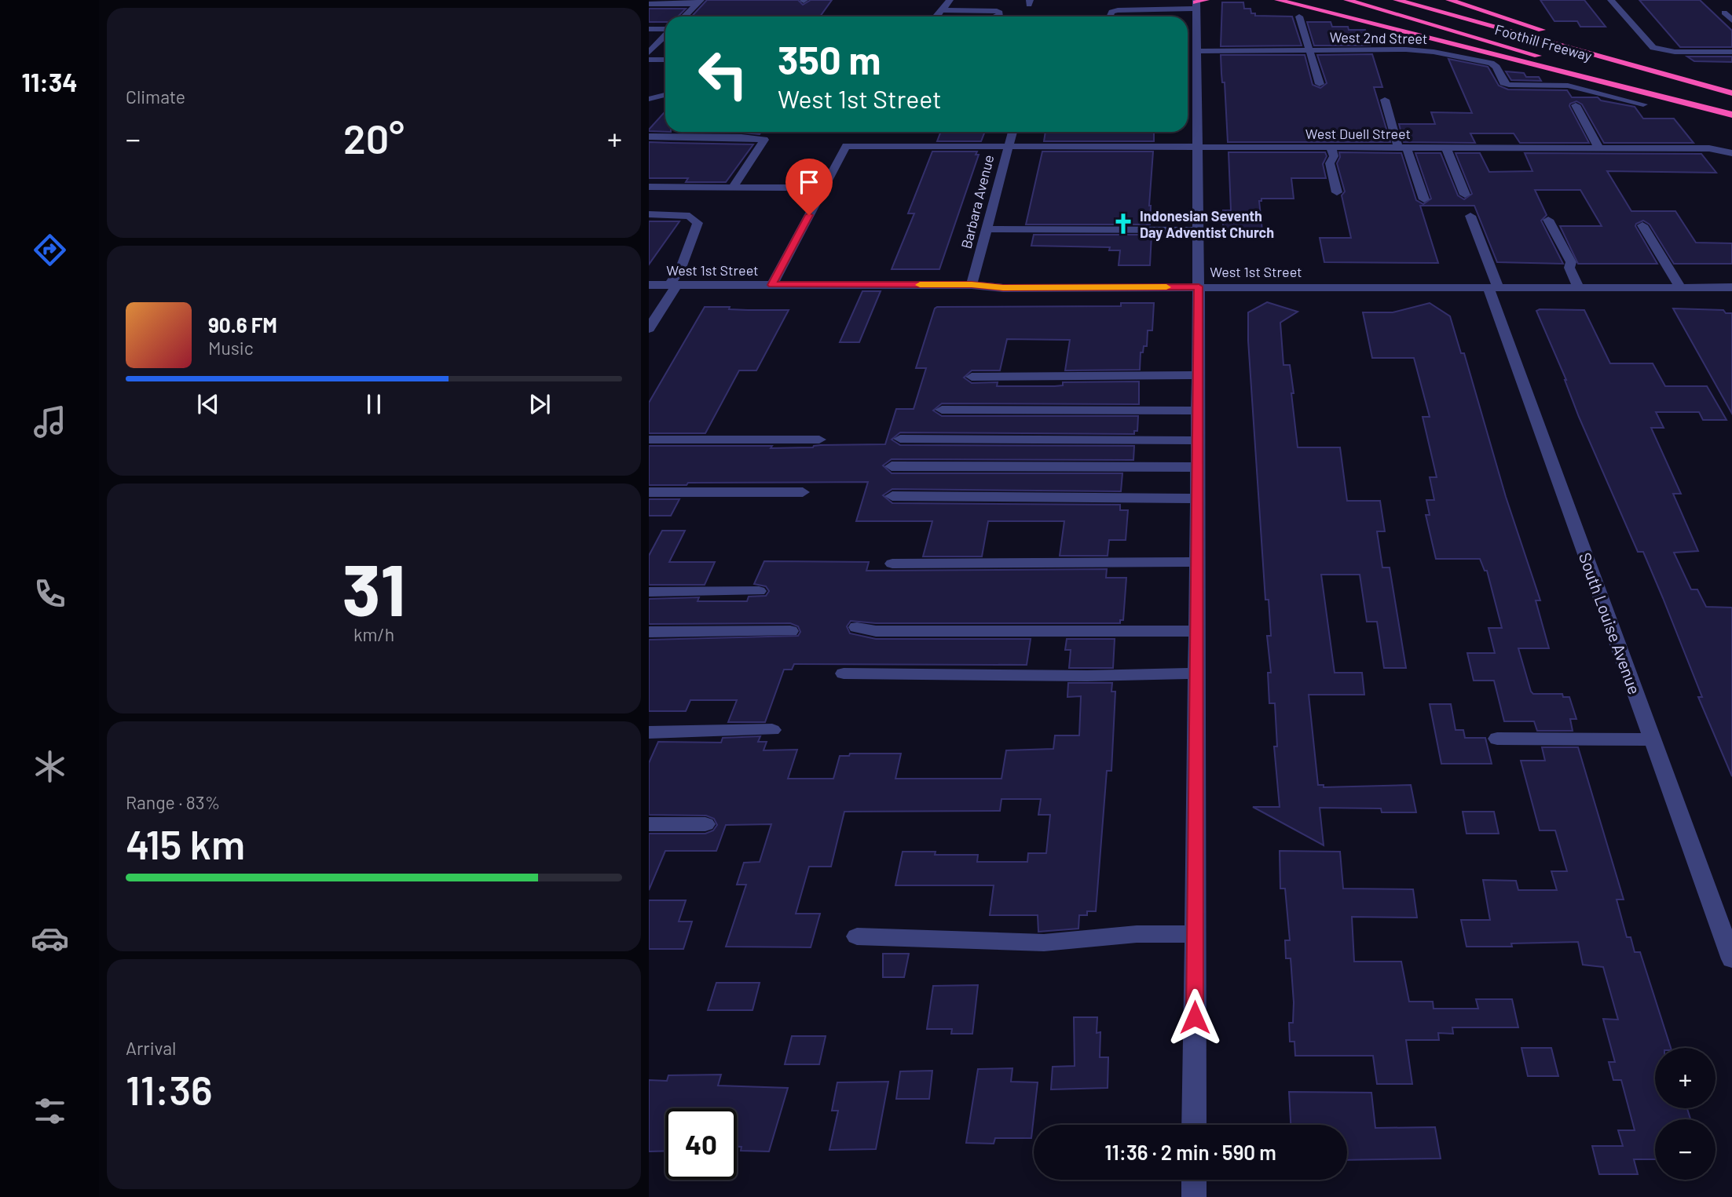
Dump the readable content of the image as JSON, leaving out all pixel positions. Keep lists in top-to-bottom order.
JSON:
{
  "streets": {
    "highway": ["Foothill Freeway"],
    "street": [
      "West 2nd Street",
      "West Duell Street",
      "Barbara Avenue",
      "West 1st Street",
      "South Louise Avenue"
    ]
  },
  "crossings": [
    ["West Duell Street", "Barbara Avenue"],
    ["West Duell Street", "West 1st Street"],
    ["Barbara Avenue", "West 1st Street"],
    ["West 1st Street", "South Louise Avenue"]
  ],
  "places": {
    "church": ["Indonesian Seventh Day Adventist Church"]
  },
  "page": {
    "tabs": "11:34",
    "tile": [
      "Climate",
      ["31", "km/h"],
      ["Range · 83%", "415 km"],
      ["Arrival", "11:36"]
    ],
    "turn": ["350 m", "West 1st Street"],
    "heat": ["−", "20°", "+"],
    "song": ["90.6 FM", "Music"],
    "map_buttons": ["+", "−"],
    "limit": "40",
    "trip": "11:36 · 2 min · 590 m"
  }
}
